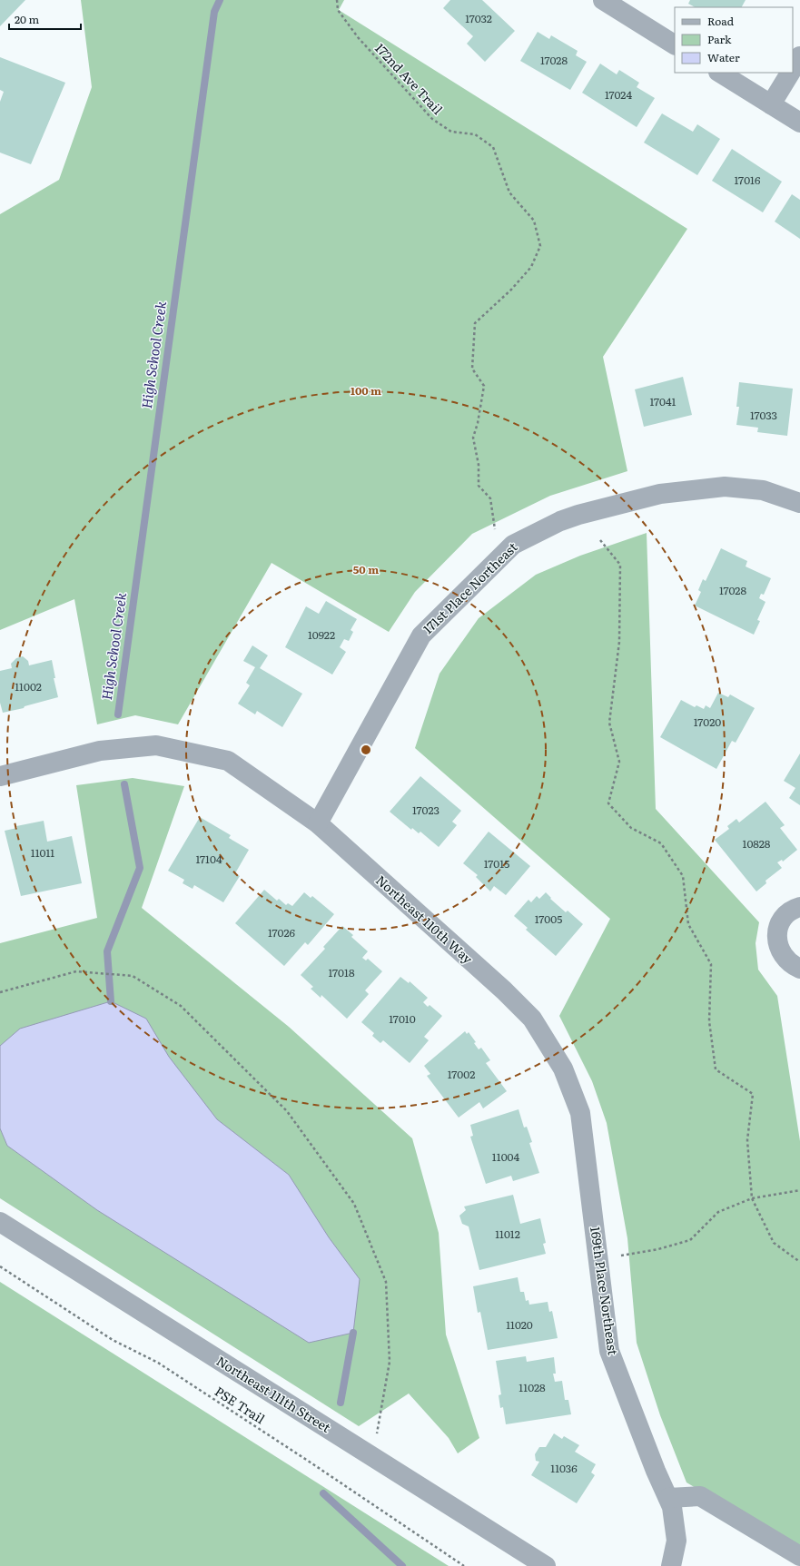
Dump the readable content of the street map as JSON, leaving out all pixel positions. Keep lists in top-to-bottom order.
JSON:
{
  "streets": {
    "street": [
      "171st Place Northeast",
      "Northeast 110th Way",
      "169th Place Northeast",
      "Northeast 111th Street"
    ],
    "path": ["172nd Ave Trail", "PSE Trail"]
  },
  "crossings": [
    ["171st Place Northeast", "Northeast 110th Way"],
    ["Northeast 110th Way", "169th Place Northeast"]
  ],
  "water": ["High School Creek"],
  "house_numbers": [
    "17032",
    "17028",
    "17024",
    "17016",
    "17041",
    "17033",
    "17028",
    "10922",
    "11002",
    "17020",
    "17023",
    "10828",
    "11011",
    "17104",
    "17015",
    "17005",
    "17026",
    "17018",
    "17010",
    "17002",
    "11004",
    "11012",
    "11020",
    "11028",
    "11036"
  ],
  "legend": ["Road", "Park", "Water"],
  "scale_bar": "20 m",
  "rings": ["100 m", "50 m"]
}
